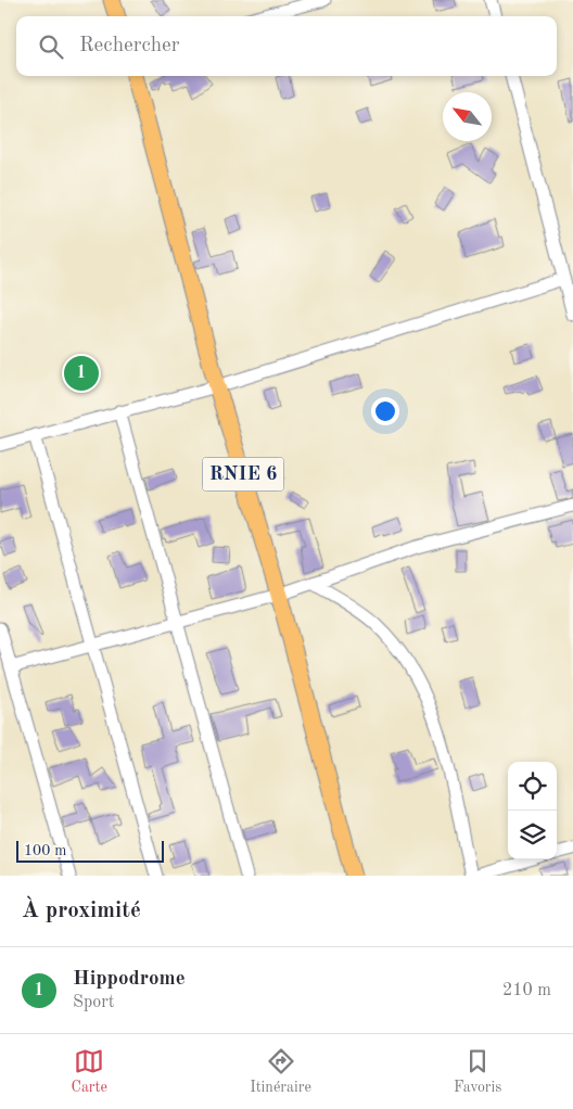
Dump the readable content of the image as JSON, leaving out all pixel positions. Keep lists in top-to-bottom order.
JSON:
{
  "streets": {
    "main road": ["RNIE 6"]
  },
  "scale_bar": "100 m",
  "north": "top left",
  "page": {
    "search": "Rechercher",
    "pins": "1",
    "scale": "100 m",
    "heading": "À proximité",
    "list": [
      {
        "mark": "1",
        "name": "Hippodrome",
        "note": "Sport",
        "value": "210 m"
      }
    ],
    "nav": ["Carte", "Itinéraire", "Favoris"]
  }
}
